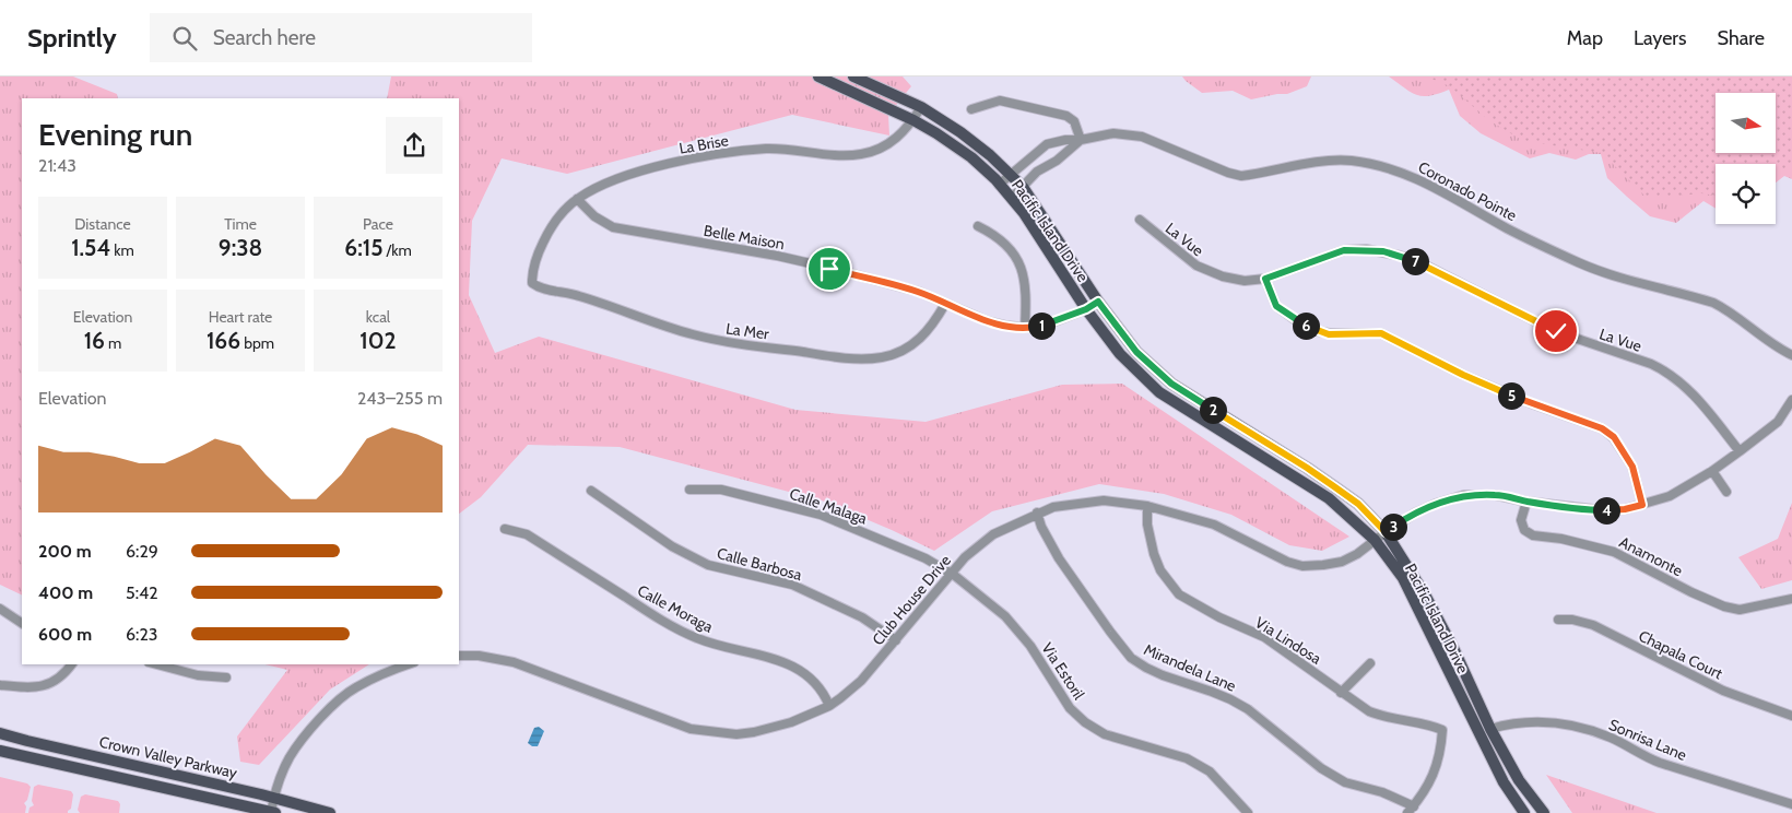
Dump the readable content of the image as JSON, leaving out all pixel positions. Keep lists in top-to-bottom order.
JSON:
{
  "streets": {
    "main road": ["Pacific Island Drive", "Crown Valley Parkway"],
    "street": [
      "La Brise",
      "Coronado Pointe",
      "Belle Maison",
      "La Vue",
      "La Mer",
      "Calle Malaga",
      "Anamonte",
      "Calle Barbosa",
      "Club House Drive",
      "Calle Moraga",
      "Via Lindosa",
      "Chapala Court",
      "Mirandela Lane",
      "Via Estoril",
      "Sonrisa Lane"
    ]
  },
  "crossings": [
    ["La Brise", "Pacific Island Drive"],
    ["La Brise", "Belle Maison"],
    ["La Brise", "La Mer"],
    ["Coronado Pointe", "Pacific Island Drive"],
    ["Pacific Island Drive", "Belle Maison"],
    ["Pacific Island Drive", "Club House Drive"],
    ["Pacific Island Drive", "Sonrisa Lane"],
    ["Belle Maison", "La Mer"],
    ["La Vue", "Club House Drive"],
    ["Calle Malaga", "Club House Drive"],
    ["Calle Malaga", "Via Estoril"],
    ["Anamonte", "Club House Drive"],
    ["Calle Barbosa", "Club House Drive"],
    ["Club House Drive", "Calle Moraga"],
    ["Club House Drive", "Via Lindosa"],
    ["Club House Drive", "Mirandela Lane"],
    ["Club House Drive", "Via Estoril"],
    ["Via Lindosa", "Mirandela Lane"]
  ],
  "north": "right",
  "page": {
    "header": "Sprintly",
    "search": "Search here",
    "nav": ["Map", "Layers", "Share"],
    "heading": ["Evening run", "21:43"],
    "stats": [
      ["Distance", "1.54 km"],
      ["Time", "9:38"],
      ["Pace", "6:15 /km"],
      ["Elevation", "16 m"],
      ["Heart rate", "166 bpm"],
      ["kcal", "102"]
    ],
    "pins": [
      "7",
      "1",
      "6",
      "5",
      "2",
      "4",
      "3"
    ],
    "chart": ["Elevation", "243–255 m"],
    "list": [
      {
        "name": "200 m",
        "note": "6:29"
      },
      {
        "name": "400 m",
        "note": "5:42"
      },
      {
        "name": "600 m",
        "note": "6:23"
      }
    ]
  }
}
